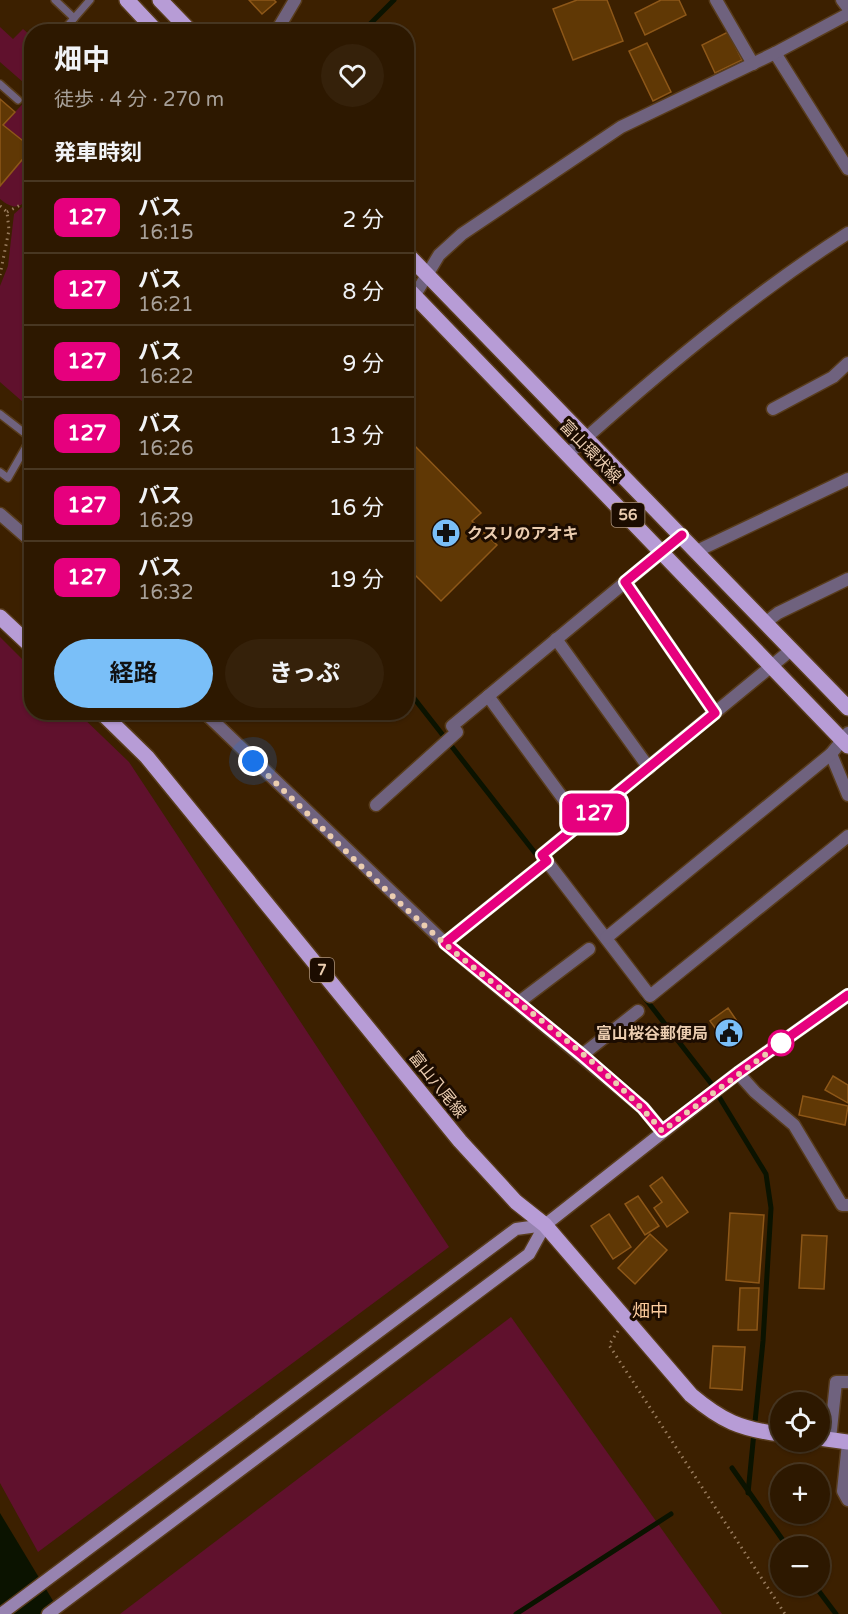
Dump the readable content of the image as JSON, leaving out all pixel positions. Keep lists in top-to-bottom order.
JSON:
{
  "streets": {
    "main road": [
      "富山環状線",
      "56",
      "7",
      "富山八尾線"
    ]
  },
  "districts": ["畑中"],
  "places": {
    "pharmacy": ["クスリのアオキ"],
    "public building": ["富山桜谷郵便局"]
  },
  "lines": ["bus line 127"],
  "page": {
    "on_map": "127",
    "heading": [
      ["畑中", "徒歩 · 4 分 · 270 m"],
      "発車時刻"
    ],
    "list": [
      {
        "mark": "127",
        "name": "バス",
        "note": "16:15",
        "value": "2 分"
      },
      {
        "mark": "127",
        "name": "バス",
        "note": "16:21",
        "value": "8 分"
      },
      {
        "mark": "127",
        "name": "バス",
        "note": "16:22",
        "value": "9 分"
      },
      {
        "mark": "127",
        "name": "バス",
        "note": "16:26",
        "value": "13 分"
      },
      {
        "mark": "127",
        "name": "バス",
        "note": "16:29",
        "value": "16 分"
      },
      {
        "mark": "127",
        "name": "バス",
        "note": "16:32",
        "value": "19 分"
      }
    ],
    "buttons": ["経路", "きっぷ"],
    "map_buttons": ["+", "−"]
  }
}
